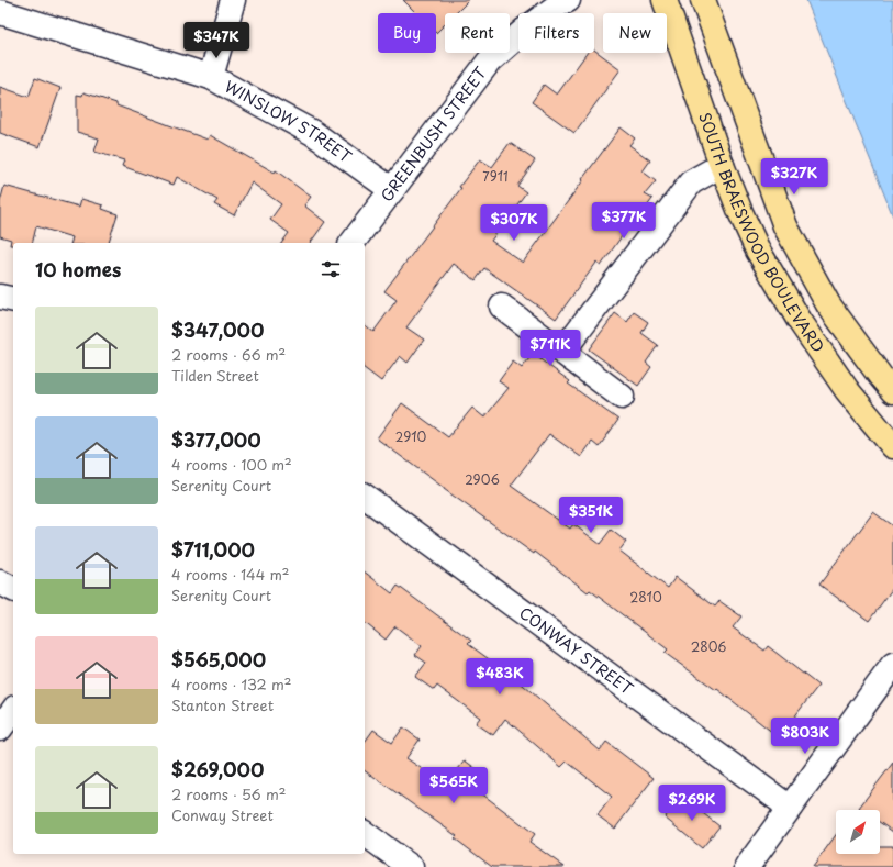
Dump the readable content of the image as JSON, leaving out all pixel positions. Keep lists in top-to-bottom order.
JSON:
{
  "streets": {
    "main road": ["SOUTH BRAESWOOD BOULEVARD"],
    "street": ["WINSLOW STREET", "GREENBUSH STREET", "CONWAY STREET"]
  },
  "crossings": [
    ["WINSLOW STREET", "GREENBUSH STREET"]
  ],
  "house_numbers": [
    "7911",
    "2910",
    "2906",
    "2810",
    "2806"
  ],
  "north": "top right",
  "page": {
    "chip": [
      "Buy",
      "Rent",
      "Filters",
      "New"
    ],
    "price": [
      "$347K",
      "$327K",
      "$377K",
      "$307K",
      "$711K",
      "$351K",
      "$483K",
      "$803K",
      "$565K",
      "$269K"
    ],
    "heading": "10 homes",
    "list": [
      {
        "name": "$347,000",
        "note": "2 rooms · 66 m² · Tilden Street"
      },
      {
        "name": "$377,000",
        "note": "4 rooms · 100 m² · Serenity Court"
      },
      {
        "name": "$711,000",
        "note": "4 rooms · 144 m² · Serenity Court"
      },
      {
        "name": "$565,000",
        "note": "4 rooms · 132 m² · Stanton Street"
      },
      {
        "name": "$269,000",
        "note": "2 rooms · 56 m² · Conway Street"
      }
    ]
  }
}
